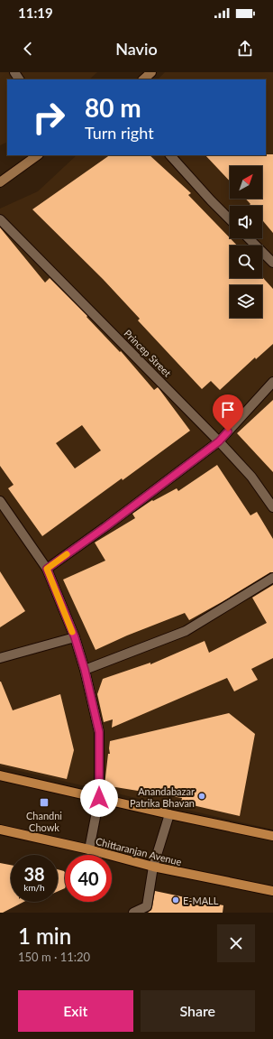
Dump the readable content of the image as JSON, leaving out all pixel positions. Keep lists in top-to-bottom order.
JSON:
{
  "streets": {
    "main road": ["Chittaranjan Avenue"],
    "street": ["Princep Street"]
  },
  "places": {
    "other": ["Anandabazar Patrika Bhavan", "E-MALL"],
    "transit": ["Chandni Chowk"]
  },
  "north": "top right",
  "page": {
    "status": "11:19",
    "header": "Navio",
    "turn": ["80 m", "Turn right"],
    "speed": "38 km/h",
    "limit": "40",
    "heading": ["1 min", "150 m · 11:20"],
    "buttons": ["Exit", "Share"]
  }
}
